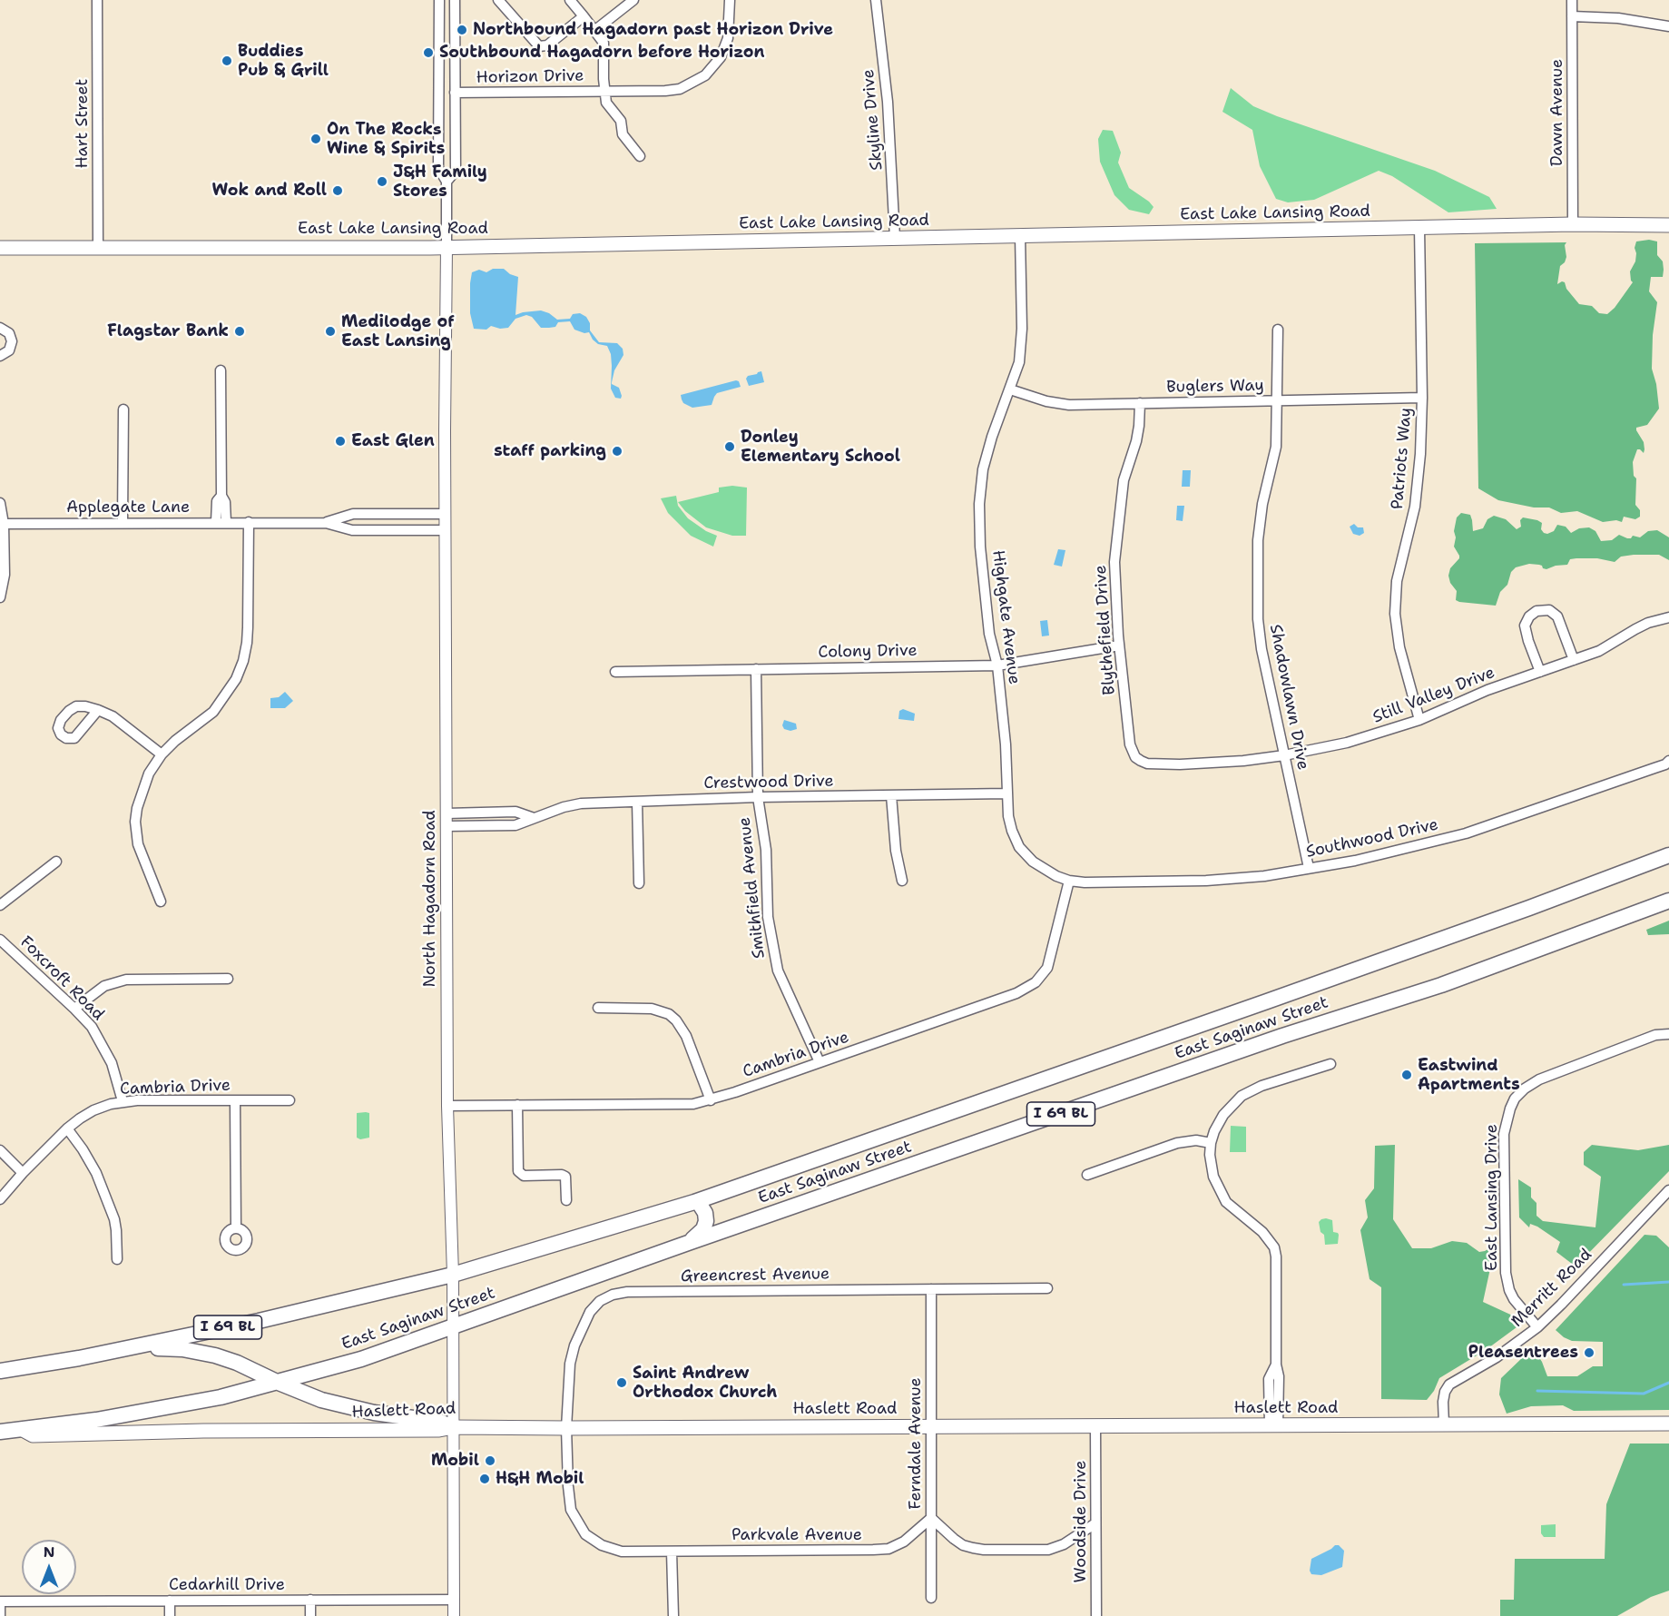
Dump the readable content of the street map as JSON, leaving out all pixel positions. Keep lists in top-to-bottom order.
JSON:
{
  "streets": {
    "main road": [
      "East Lake Lansing Road",
      "East Saginaw Street",
      "I 69 BL",
      "Haslett Road"
    ],
    "street": [
      "Horizon Drive",
      "Dawn Avenue",
      "Skyline Drive",
      "Hart Street",
      "Buglers Way",
      "Patriots Way",
      "Applegate Lane",
      "Highgate Avenue",
      "Blythefield Drive",
      "Colony Drive",
      "Still Valley Drive",
      "Shadowlawn Drive",
      "Crestwood Drive",
      "Southwood Drive",
      "Smithfield Avenue",
      "North Hagadorn Road",
      "Foxcroft Road",
      "Cambria Drive",
      "East Lansing Drive",
      "Greencrest Avenue",
      "Merritt Road",
      "Ferndale Avenue",
      "Woodside Drive",
      "Parkvale Avenue",
      "Cedarhill Drive"
    ]
  },
  "crossings": [
    ["Horizon Drive", "North Hagadorn Road"],
    ["Dawn Avenue", "East Lake Lansing Road"],
    ["Skyline Drive", "East Lake Lansing Road"],
    ["Hart Street", "East Lake Lansing Road"],
    ["East Lake Lansing Road", "Patriots Way"],
    ["East Lake Lansing Road", "Highgate Avenue"],
    ["East Lake Lansing Road", "North Hagadorn Road"],
    ["Buglers Way", "Patriots Way"],
    ["Buglers Way", "Highgate Avenue"],
    ["Buglers Way", "Blythefield Drive"],
    ["Buglers Way", "Shadowlawn Drive"],
    ["Patriots Way", "Still Valley Drive"],
    ["Applegate Lane", "North Hagadorn Road"],
    ["Highgate Avenue", "Colony Drive"],
    ["Highgate Avenue", "Crestwood Drive"],
    ["Highgate Avenue", "Southwood Drive"],
    ["Highgate Avenue", "Cambria Drive"],
    ["Blythefield Drive", "Colony Drive"],
    ["Blythefield Drive", "Still Valley Drive"],
    ["Colony Drive", "Smithfield Avenue"],
    ["Still Valley Drive", "Shadowlawn Drive"],
    ["Shadowlawn Drive", "Southwood Drive"],
    ["Crestwood Drive", "Smithfield Avenue"],
    ["Crestwood Drive", "North Hagadorn Road"],
    ["Southwood Drive", "Cambria Drive"],
    ["Smithfield Avenue", "Cambria Drive"],
    ["North Hagadorn Road", "East Saginaw Street"],
    ["North Hagadorn Road", "Cambria Drive"],
    ["North Hagadorn Road", "Haslett Road"],
    ["North Hagadorn Road", "Cedarhill Drive"],
    ["Foxcroft Road", "Cambria Drive"],
    ["East Saginaw Street", "Haslett Road"],
    ["East Lansing Drive", "Merritt Road"],
    ["Greencrest Avenue", "Haslett Road"],
    ["Greencrest Avenue", "Ferndale Avenue"],
    ["Greencrest Avenue", "Parkvale Avenue"],
    ["Merritt Road", "Haslett Road"],
    ["Haslett Road", "Ferndale Avenue"],
    ["Haslett Road", "Woodside Drive"],
    ["Haslett Road", "Parkvale Avenue"],
    ["Ferndale Avenue", "Parkvale Avenue"]
  ],
  "places": [
    "Northbound Hagadorn past Horizon Drive",
    "Southbound Hagadorn before Horizon",
    "Buddies Pub & Grill",
    "On The Rocks Wine & Spirits",
    "J&H Family Stores",
    "Wok and Roll",
    "Flagstar Bank",
    "Medilodge of East Lansing",
    "East Glen",
    "Donley Elementary School",
    "staff parking",
    "Eastwind Apartments",
    "Pleasentrees",
    "Saint Andrew Orthodox Church",
    "Mobil",
    "H&H Mobil"
  ],
  "north": "top"
}
